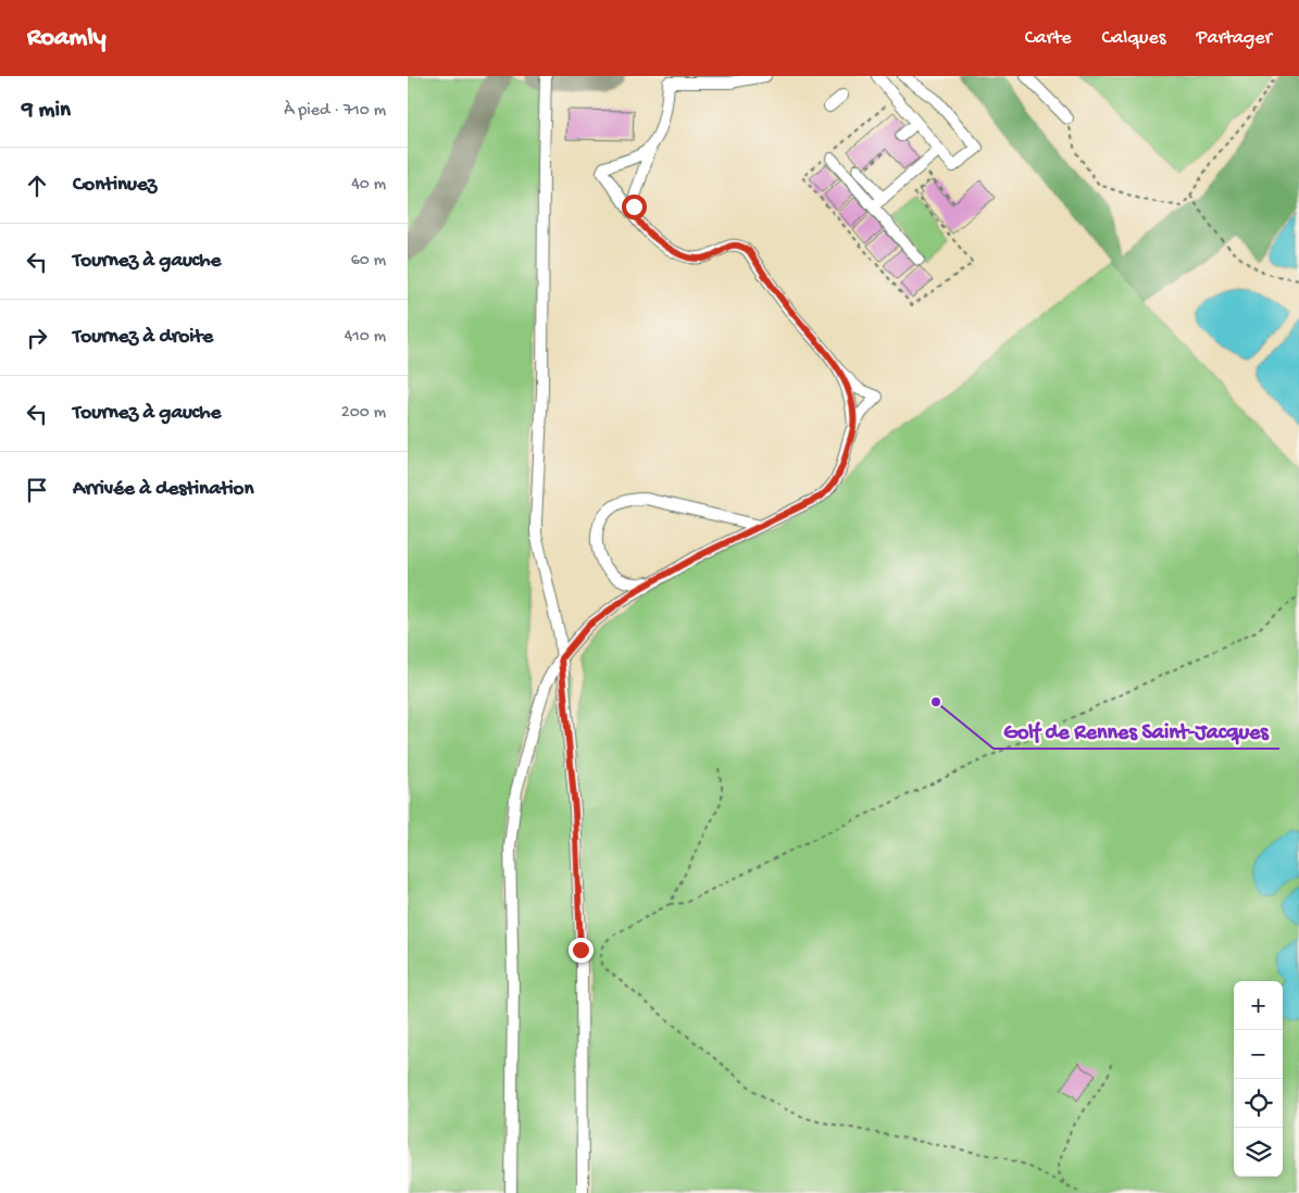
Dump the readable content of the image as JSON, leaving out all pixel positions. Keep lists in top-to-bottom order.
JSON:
{
  "places": ["Golf de Rennes Saint-Jacques"],
  "page": {
    "header": "Roamly",
    "nav": ["Carte", "Calques", "Partager"],
    "heading": ["9 min", "À pied · 710 m"],
    "list": [
      ["Continuez", "40 m"],
      ["Tournez à gauche", "60 m"],
      ["Tournez à droite", "410 m"],
      ["Tournez à gauche", "200 m"],
      "Arrivée à destination"
    ],
    "map_buttons": ["+", "−"]
  }
}
